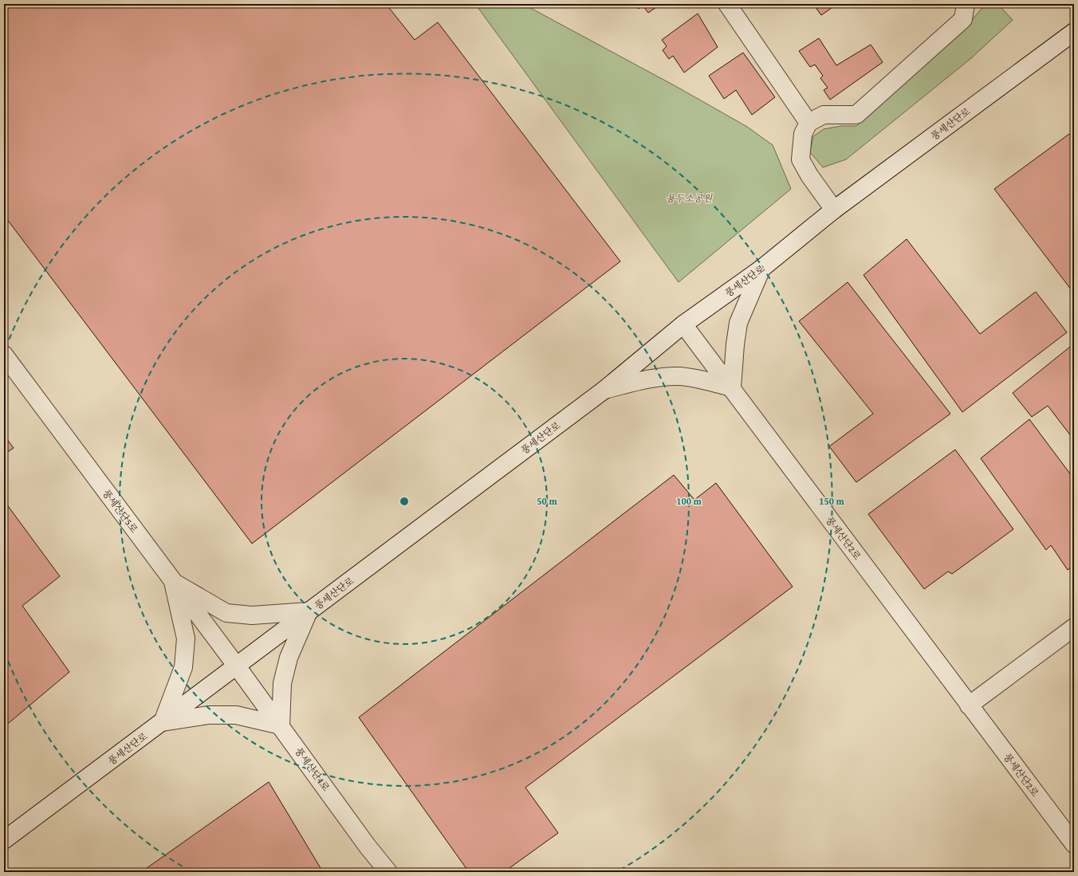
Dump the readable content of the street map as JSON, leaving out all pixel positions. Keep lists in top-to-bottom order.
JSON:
{
  "streets": {
    "street": [
      "풍세산단로",
      "풍세산단5로",
      "풍세산단2로",
      "풍세산단4로"
    ]
  },
  "crossings": [
    ["풍세산단로", "풍세산단5로"],
    ["풍세산단로", "풍세산단2로"],
    ["풍세산단로", "풍세산단4로"],
    ["풍세산단5로", "풍세산단4로"]
  ],
  "parks": ["용두소공원"],
  "rings": ["50 m", "100 m", "150 m"]
}
